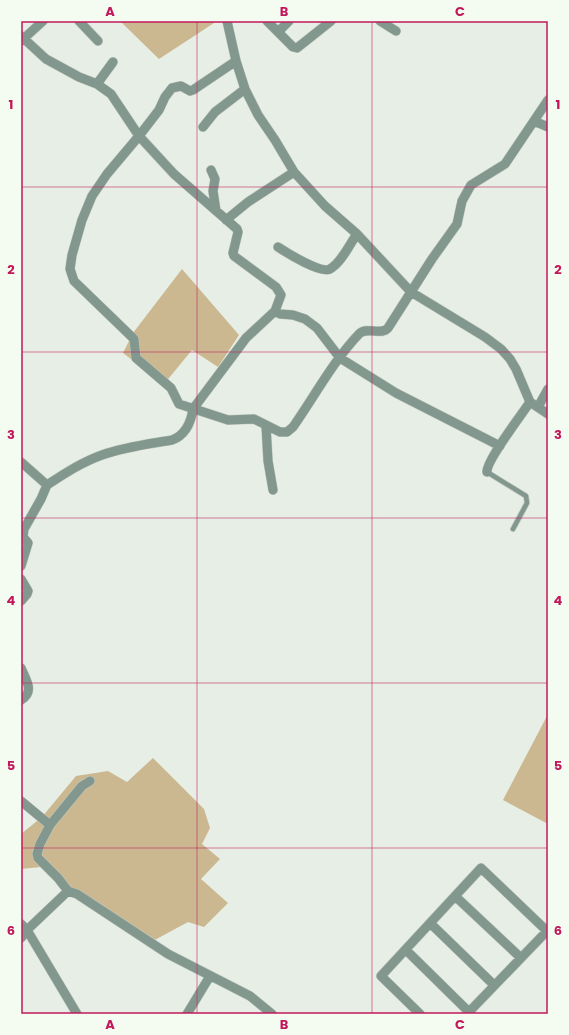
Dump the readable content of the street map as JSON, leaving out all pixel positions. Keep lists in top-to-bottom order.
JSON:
{
  "grid": {
    "columns": ["A", "B", "C"],
    "rows": [
      "1",
      "2",
      "3",
      "4",
      "5",
      "6"
    ]
  }
}
